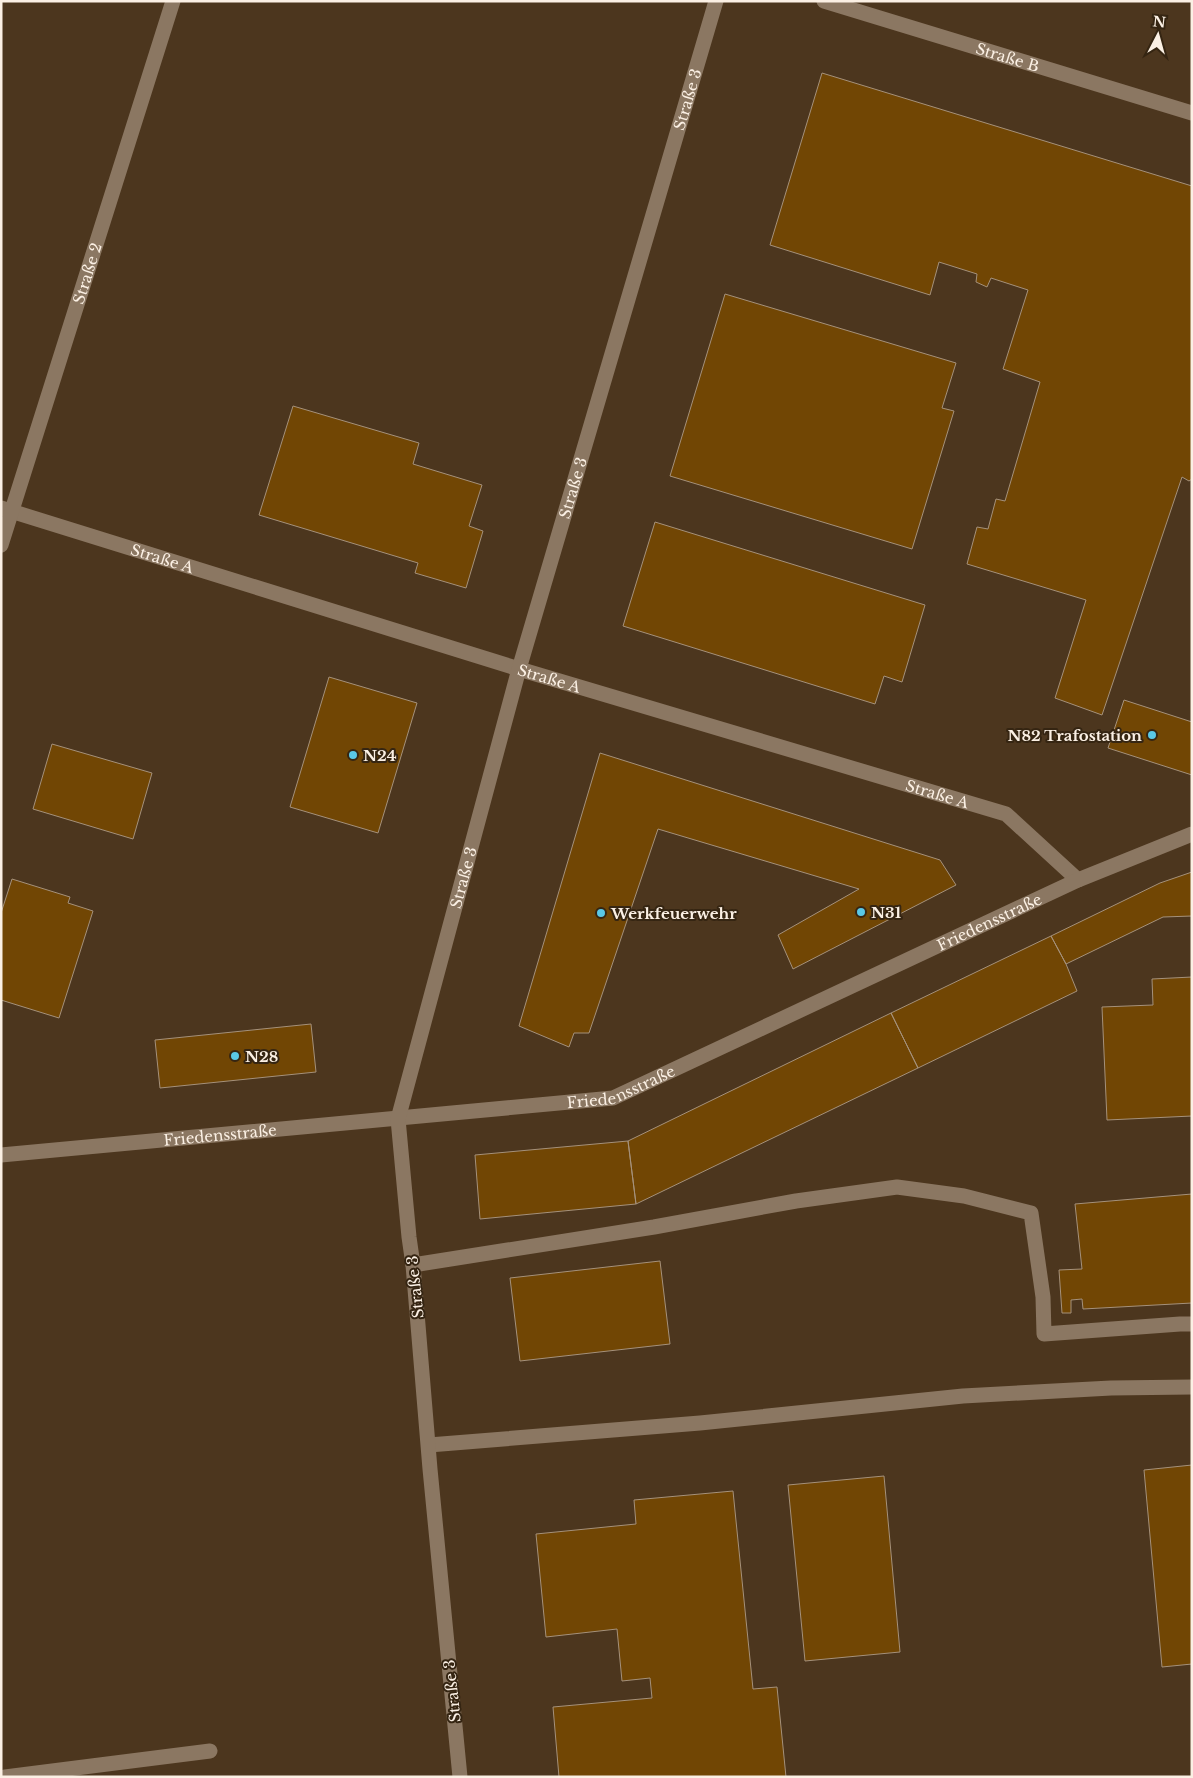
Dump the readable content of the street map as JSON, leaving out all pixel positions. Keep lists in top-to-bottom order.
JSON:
{
  "streets": {
    "lane": [
      "Straße B",
      "Straße 3",
      "Straße 2",
      "Straße A",
      "Friedensstraße"
    ]
  },
  "crossings": [
    ["Straße 3", "Straße A"],
    ["Straße 3", "Friedensstraße"],
    ["Straße 2", "Straße A"],
    ["Straße A", "Friedensstraße"]
  ],
  "places": [
    "N82 Trafostation",
    "N24",
    "N31",
    "Werkfeuerwehr",
    "N28"
  ],
  "north": "top"
}
